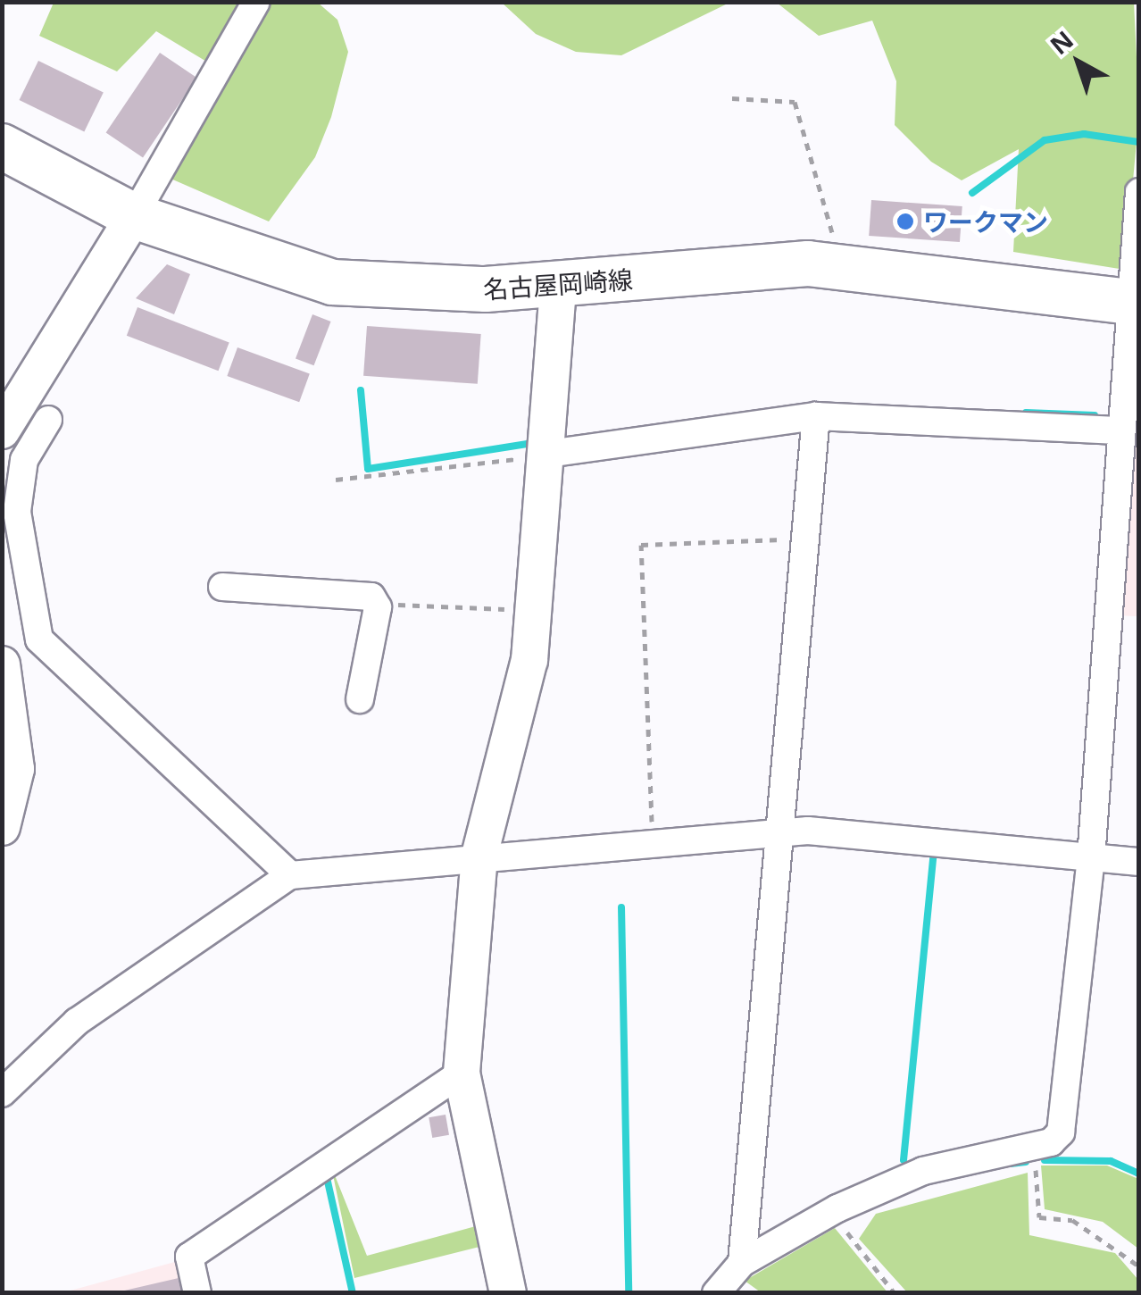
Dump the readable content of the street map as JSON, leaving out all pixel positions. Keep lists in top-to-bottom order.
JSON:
{
  "streets": {
    "main road": ["名古屋岡崎線"]
  },
  "places": ["ワークマン"],
  "north": "top left"
}
